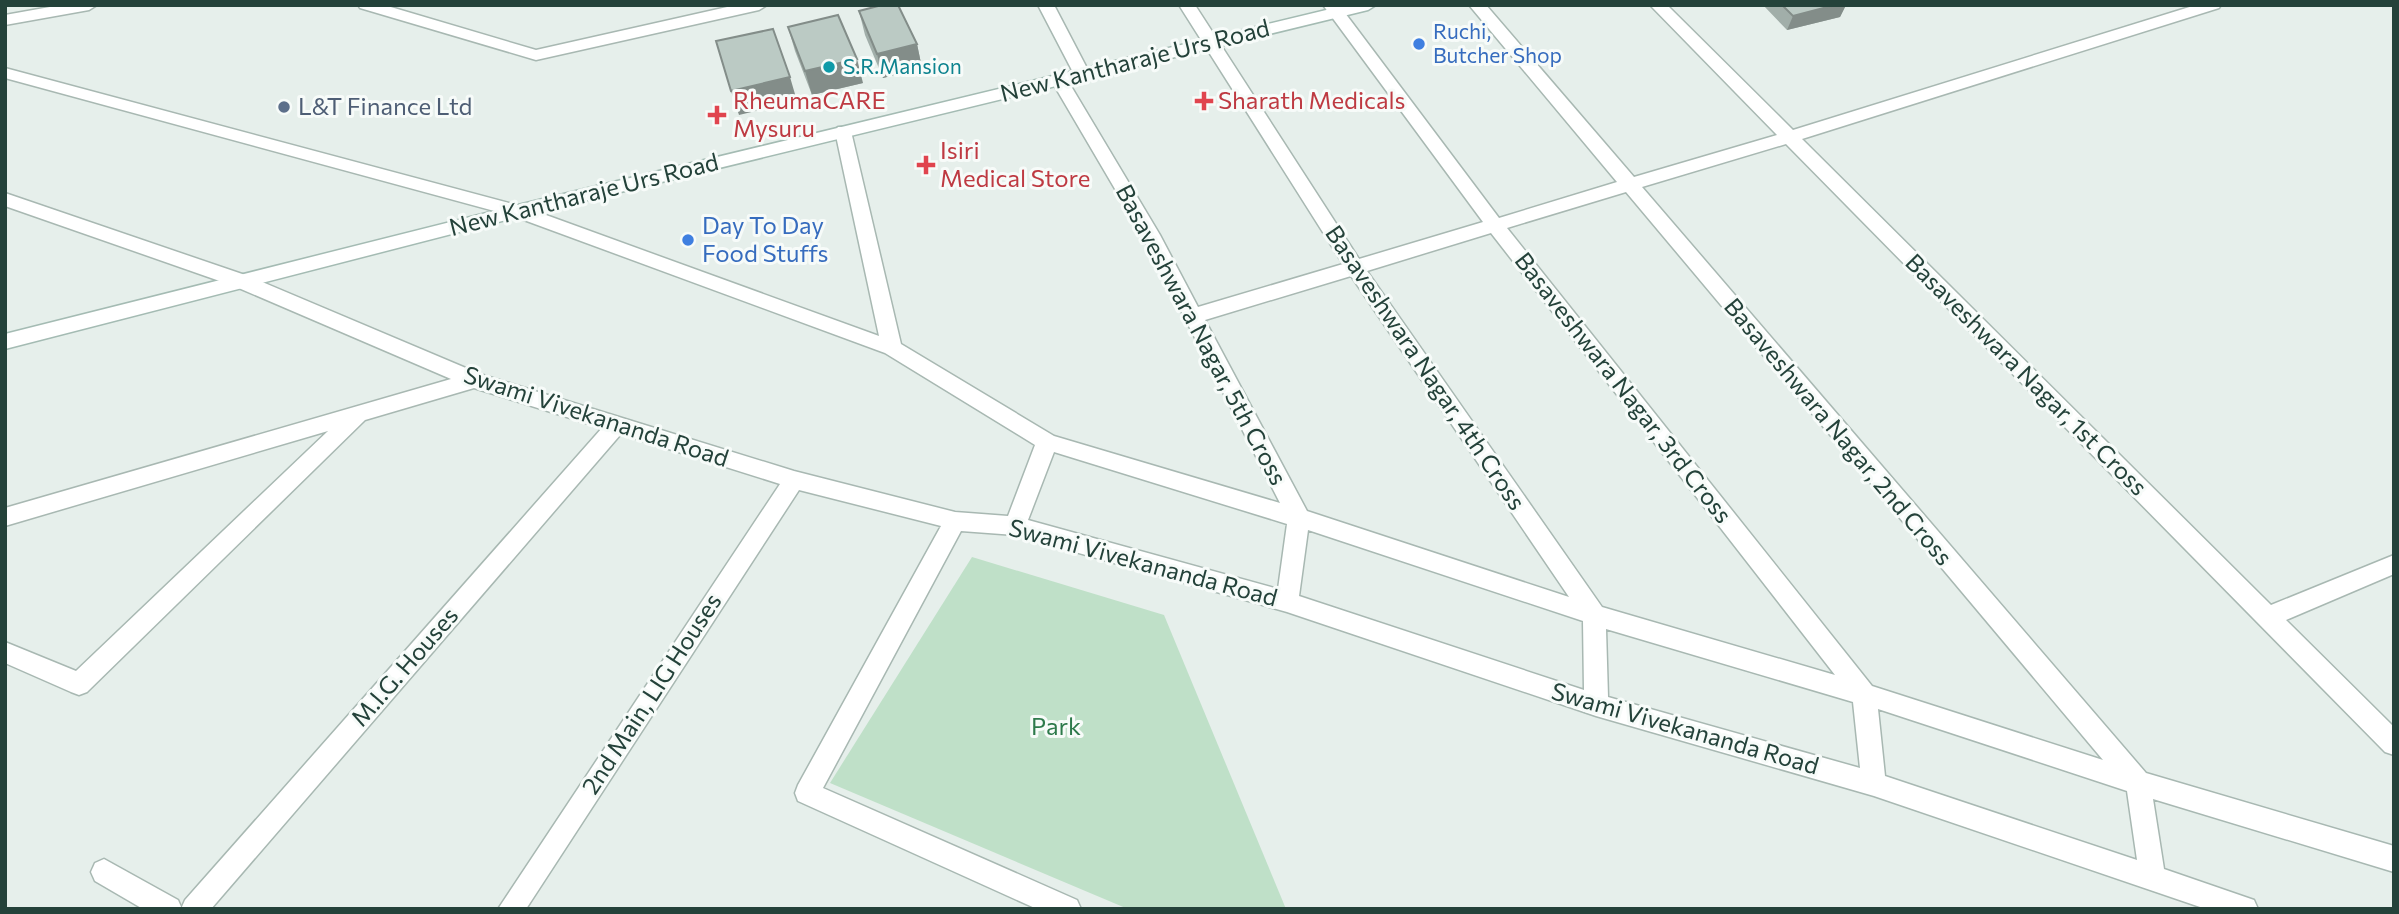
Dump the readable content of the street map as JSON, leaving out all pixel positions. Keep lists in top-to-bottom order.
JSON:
{
  "streets": {
    "street": [
      "New Kantharaje Urs Road",
      "Basaveshwara Nagar, 5th Cross",
      "Basaveshwara Nagar, 4th Cross",
      "Basaveshwara Nagar, 1st Cross",
      "Basaveshwara Nagar, 3rd Cross",
      "Swami Vivekananda Road",
      "Basaveshwara Nagar, 2nd Cross",
      "M.I.G. Houses",
      "2nd Main, LIG Houses"
    ]
  },
  "crossings": [
    ["New Kantharaje Urs Road", "Basaveshwara Nagar, 5th Cross"],
    ["New Kantharaje Urs Road", "Basaveshwara Nagar, 4th Cross"],
    ["New Kantharaje Urs Road", "Basaveshwara Nagar, 3rd Cross"],
    ["New Kantharaje Urs Road", "Swami Vivekananda Road"],
    ["Swami Vivekananda Road", "M.I.G. Houses"],
    ["Swami Vivekananda Road", "2nd Main, LIG Houses"]
  ],
  "parks": ["Park"],
  "places": {
    "other": [
      "Ruchi, Butcher Shop",
      "S.R.Mansion",
      "L&T Finance Ltd",
      "Day To Day Food Stuffs"
    ],
    "health": ["Sharath Medicals", "RheumaCARE Mysuru", "Isiri Medical Store"]
  }
}
